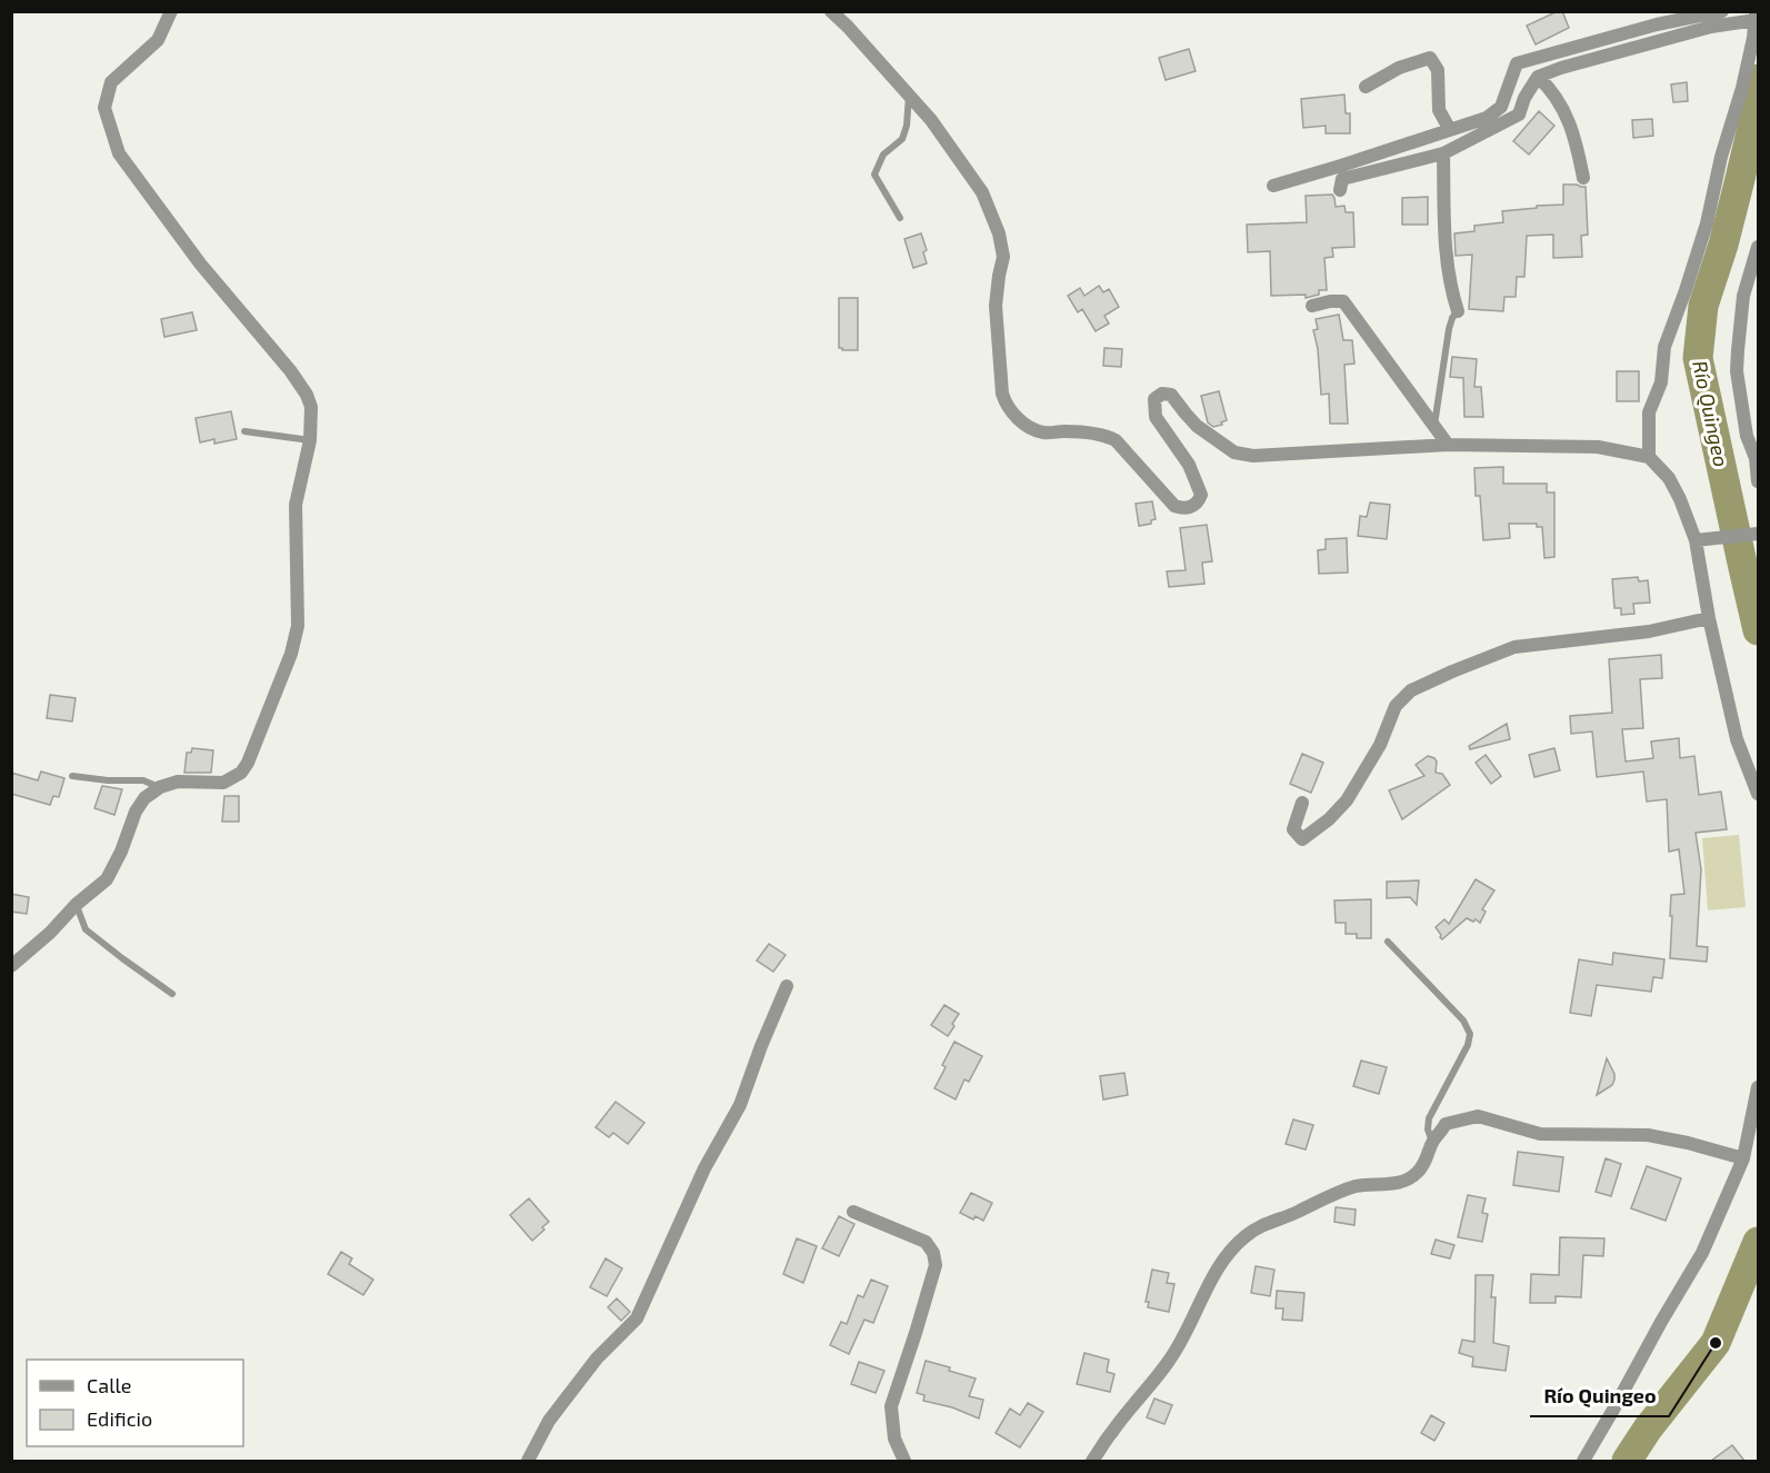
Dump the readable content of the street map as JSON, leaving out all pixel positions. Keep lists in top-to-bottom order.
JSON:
{
  "water": ["Río Quingeo"],
  "places": ["Río Quingeo"],
  "legend": ["Calle", "Edificio"]
}
